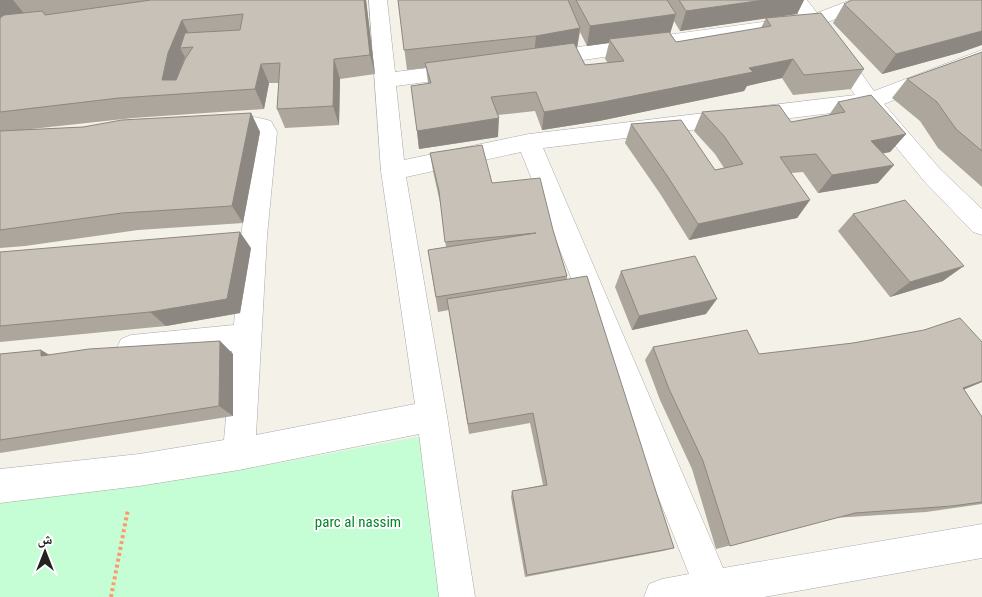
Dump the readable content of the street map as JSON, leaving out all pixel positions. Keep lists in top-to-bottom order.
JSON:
{
  "parks": ["parc al nassim"],
  "north": "top"
}
